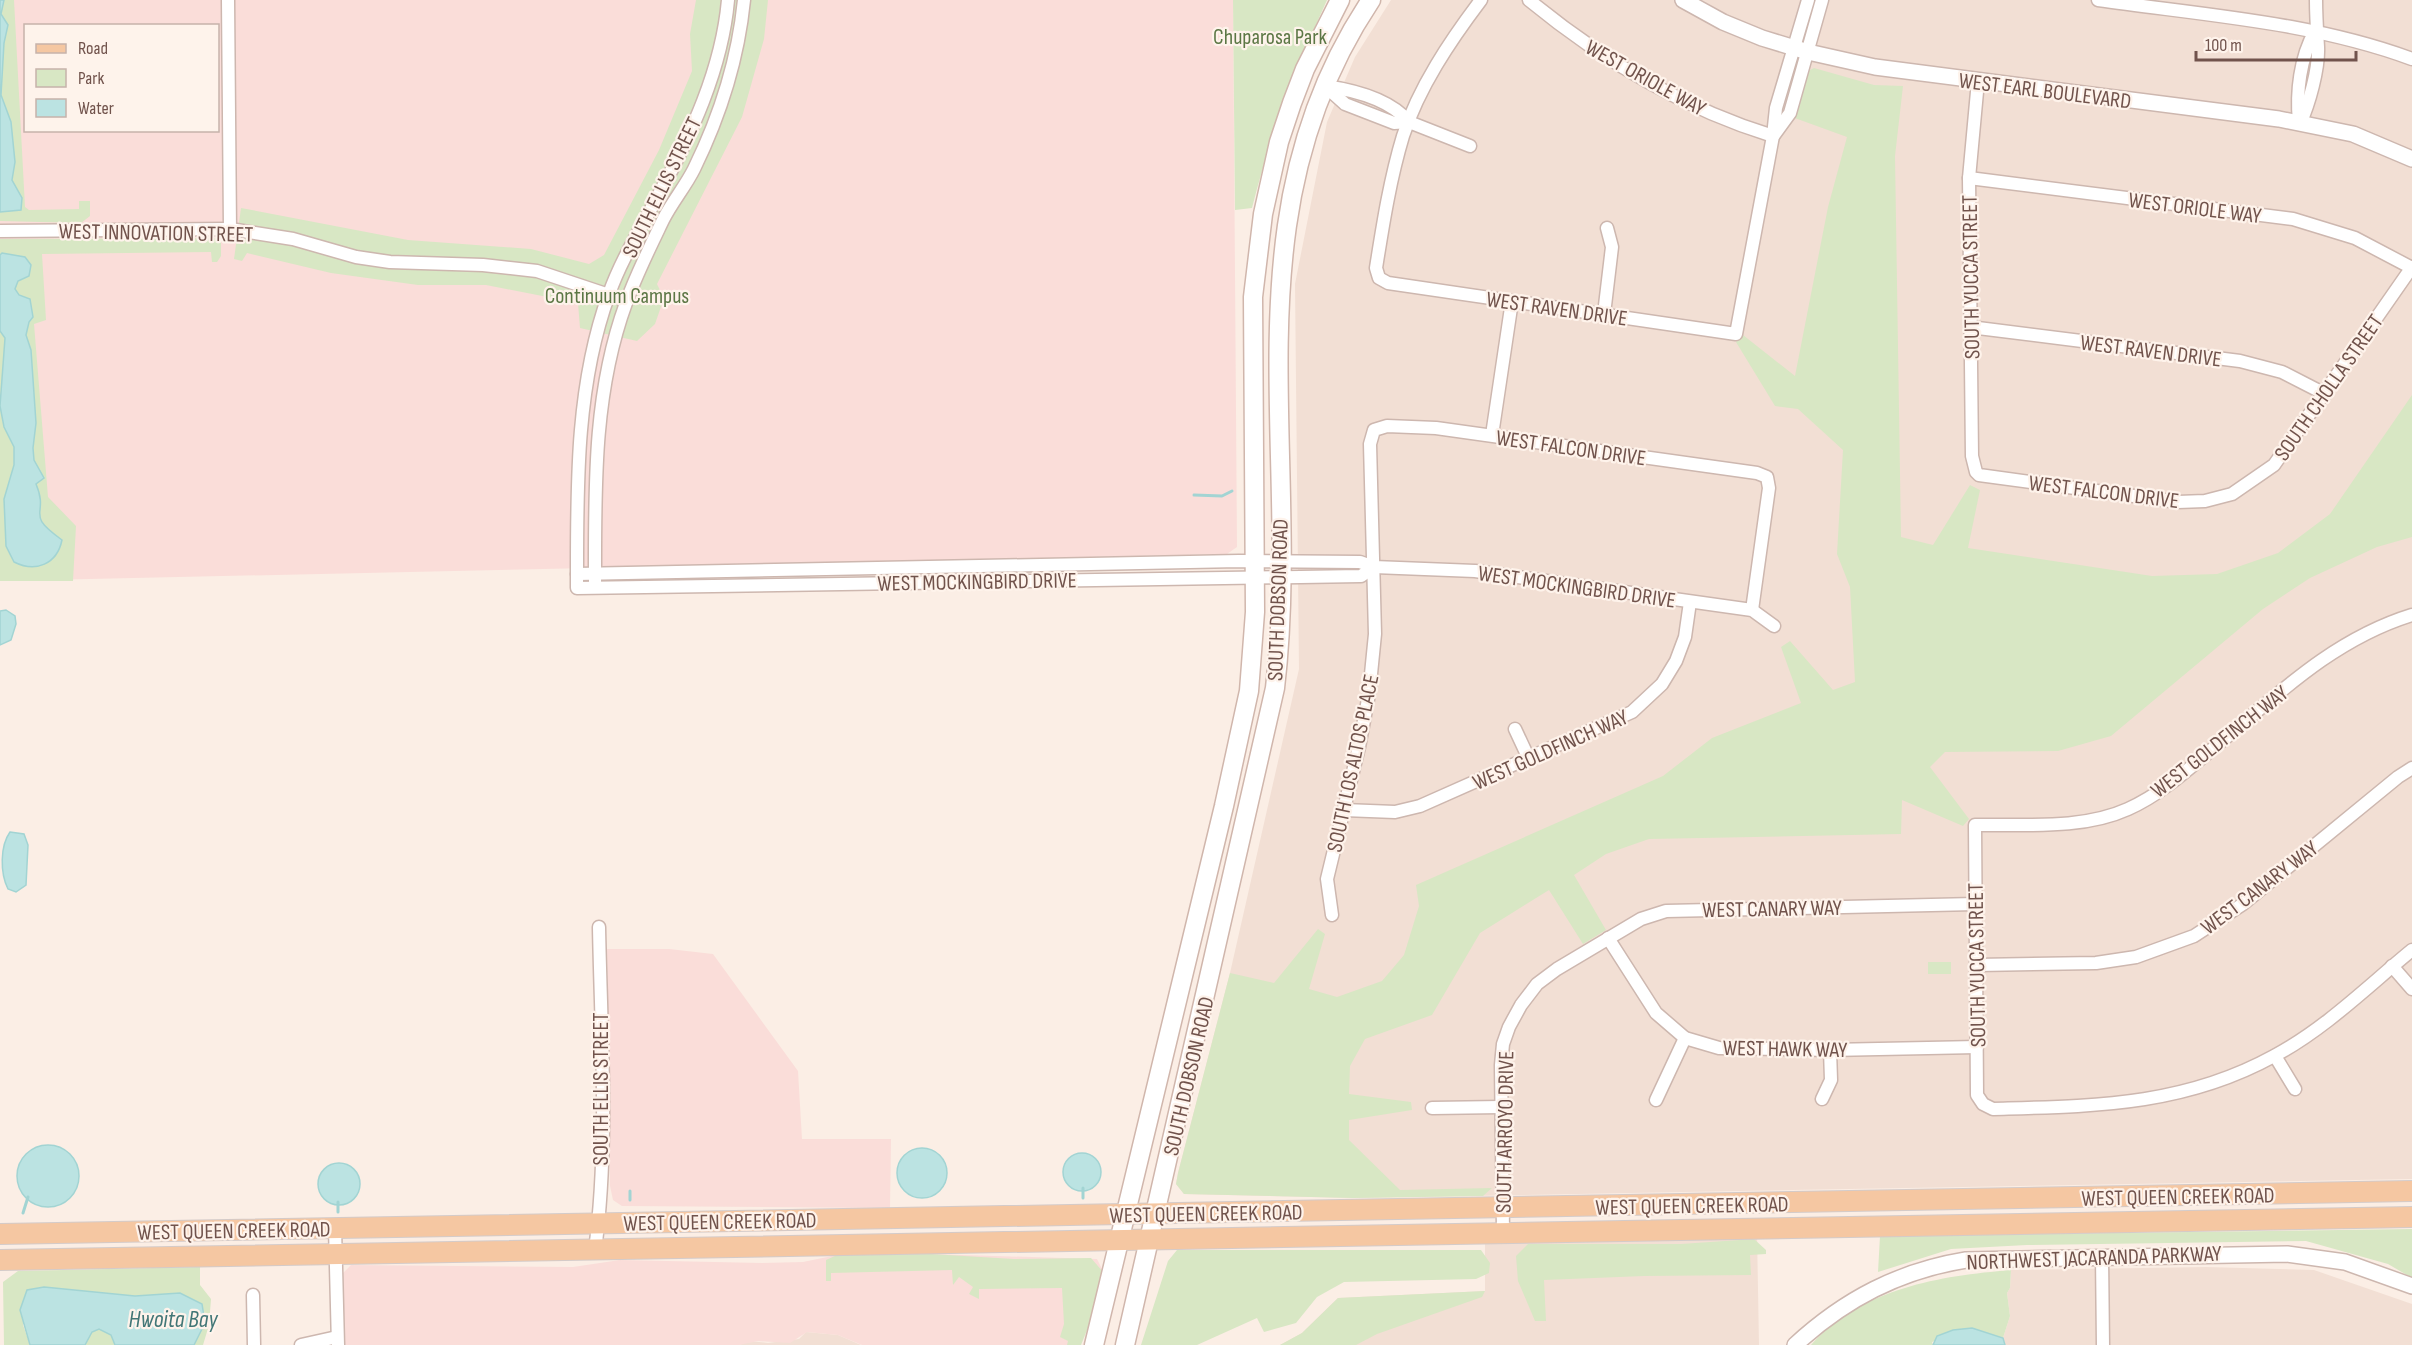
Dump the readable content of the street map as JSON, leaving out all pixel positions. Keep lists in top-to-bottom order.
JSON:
{
  "streets": {
    "main road": ["SOUTH DOBSON ROAD", "WEST QUEEN CREEK ROAD"],
    "street": [
      "WEST ORIOLE WAY",
      "WEST EARL BOULEVARD",
      "SOUTH ELLIS STREET",
      "WEST INNOVATION STREET",
      "SOUTH YUCCA STREET",
      "WEST RAVEN DRIVE",
      "SOUTH CHOLLA STREET",
      "WEST FALCON DRIVE",
      "WEST MOCKINGBIRD DRIVE",
      "WEST GOLDFINCH WAY",
      "SOUTH LOS ALTOS PLACE",
      "WEST CANARY WAY",
      "WEST HAWK WAY",
      "SOUTH ARROYO DRIVE",
      "NORTHWEST JACARANDA PARKWAY"
    ]
  },
  "crossings": [
    ["WEST ORIOLE WAY", "SOUTH YUCCA STREET"],
    ["WEST ORIOLE WAY", "WEST RAVEN DRIVE"],
    ["WEST ORIOLE WAY", "SOUTH CHOLLA STREET"],
    ["WEST EARL BOULEVARD", "SOUTH YUCCA STREET"],
    ["SOUTH ELLIS STREET", "WEST INNOVATION STREET"],
    ["SOUTH ELLIS STREET", "WEST MOCKINGBIRD DRIVE"],
    ["SOUTH ELLIS STREET", "WEST QUEEN CREEK ROAD"],
    ["SOUTH YUCCA STREET", "WEST RAVEN DRIVE"],
    ["SOUTH YUCCA STREET", "WEST FALCON DRIVE"],
    ["SOUTH YUCCA STREET", "WEST GOLDFINCH WAY"],
    ["SOUTH YUCCA STREET", "WEST CANARY WAY"],
    ["SOUTH YUCCA STREET", "WEST HAWK WAY"],
    ["WEST RAVEN DRIVE", "SOUTH CHOLLA STREET"],
    ["SOUTH CHOLLA STREET", "WEST FALCON DRIVE"],
    ["WEST FALCON DRIVE", "WEST MOCKINGBIRD DRIVE"],
    ["WEST FALCON DRIVE", "SOUTH LOS ALTOS PLACE"],
    ["WEST MOCKINGBIRD DRIVE", "SOUTH DOBSON ROAD"],
    ["WEST MOCKINGBIRD DRIVE", "WEST GOLDFINCH WAY"],
    ["WEST MOCKINGBIRD DRIVE", "SOUTH LOS ALTOS PLACE"],
    ["SOUTH DOBSON ROAD", "WEST QUEEN CREEK ROAD"],
    ["WEST GOLDFINCH WAY", "SOUTH LOS ALTOS PLACE"],
    ["WEST CANARY WAY", "SOUTH ARROYO DRIVE"],
    ["WEST HAWK WAY", "SOUTH ARROYO DRIVE"],
    ["SOUTH ARROYO DRIVE", "WEST QUEEN CREEK ROAD"]
  ],
  "water": ["Hwoita Bay"],
  "parks": ["Chuparosa Park", "Continuum Campus"],
  "legend": ["Road", "Park", "Water"],
  "scale_bar": "100 m"
}
